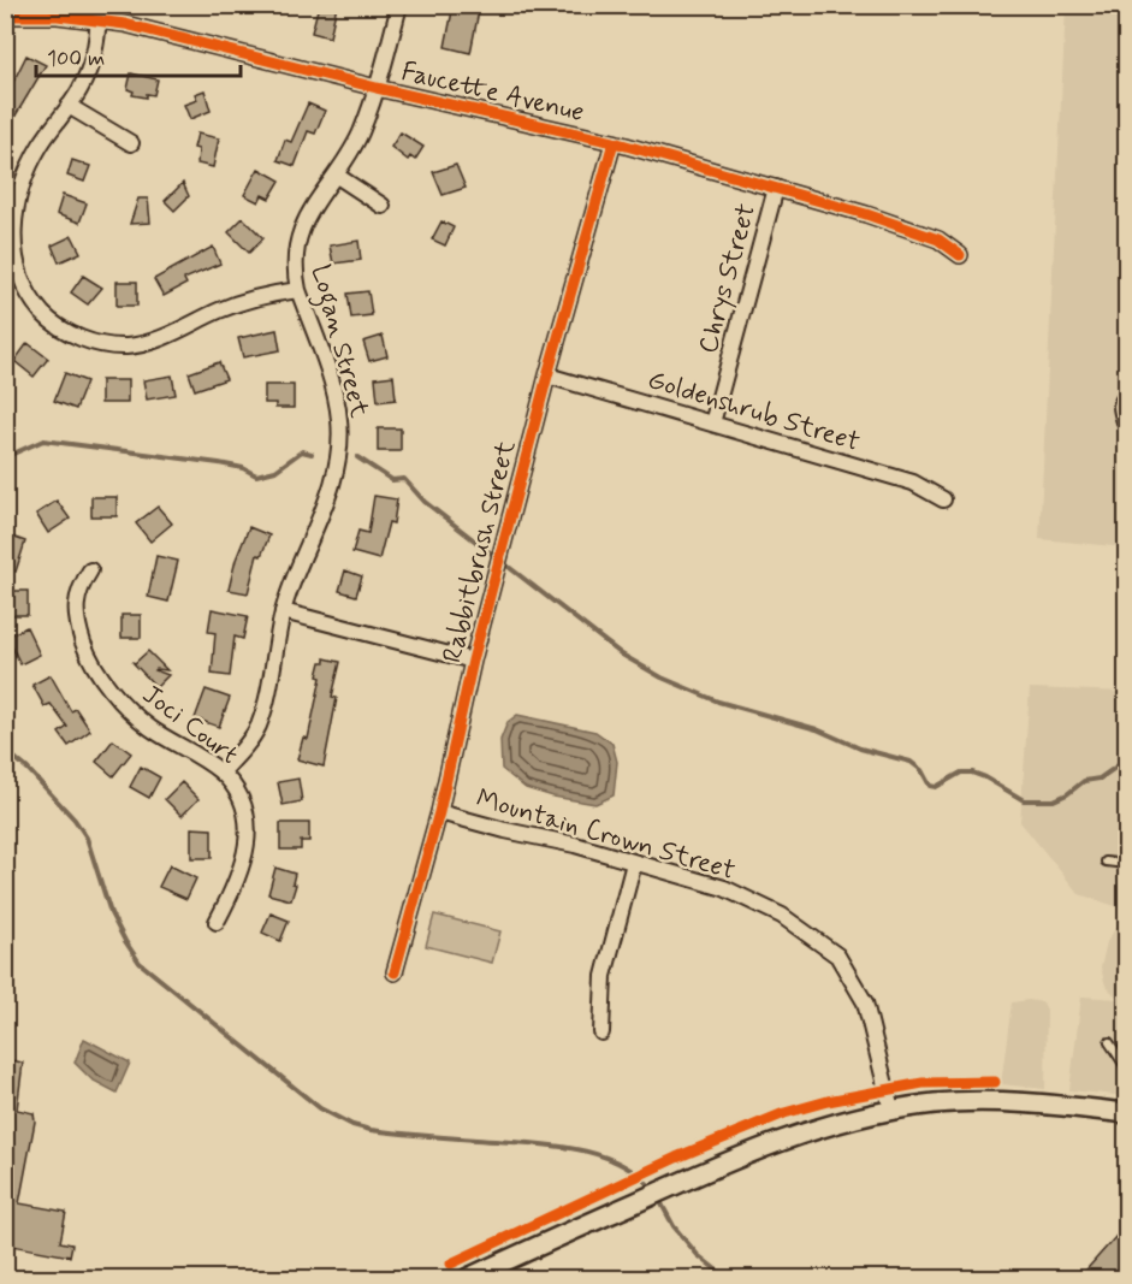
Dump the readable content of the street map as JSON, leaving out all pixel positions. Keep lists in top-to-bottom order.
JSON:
{
  "streets": {
    "street": [
      "Faucette Avenue",
      "Chrys Street",
      "Logan Street",
      "Goldenshrub Street",
      "Rabbitbrush Street",
      "Joci Court",
      "Mountain Crown Street"
    ]
  },
  "crossings": [
    ["Faucette Avenue", "Chrys Street"],
    ["Faucette Avenue", "Logan Street"],
    ["Faucette Avenue", "Rabbitbrush Street"],
    ["Chrys Street", "Goldenshrub Street"],
    ["Logan Street", "Joci Court"],
    ["Goldenshrub Street", "Rabbitbrush Street"],
    ["Rabbitbrush Street", "Mountain Crown Street"]
  ],
  "scale_bar": "100 m"
}
